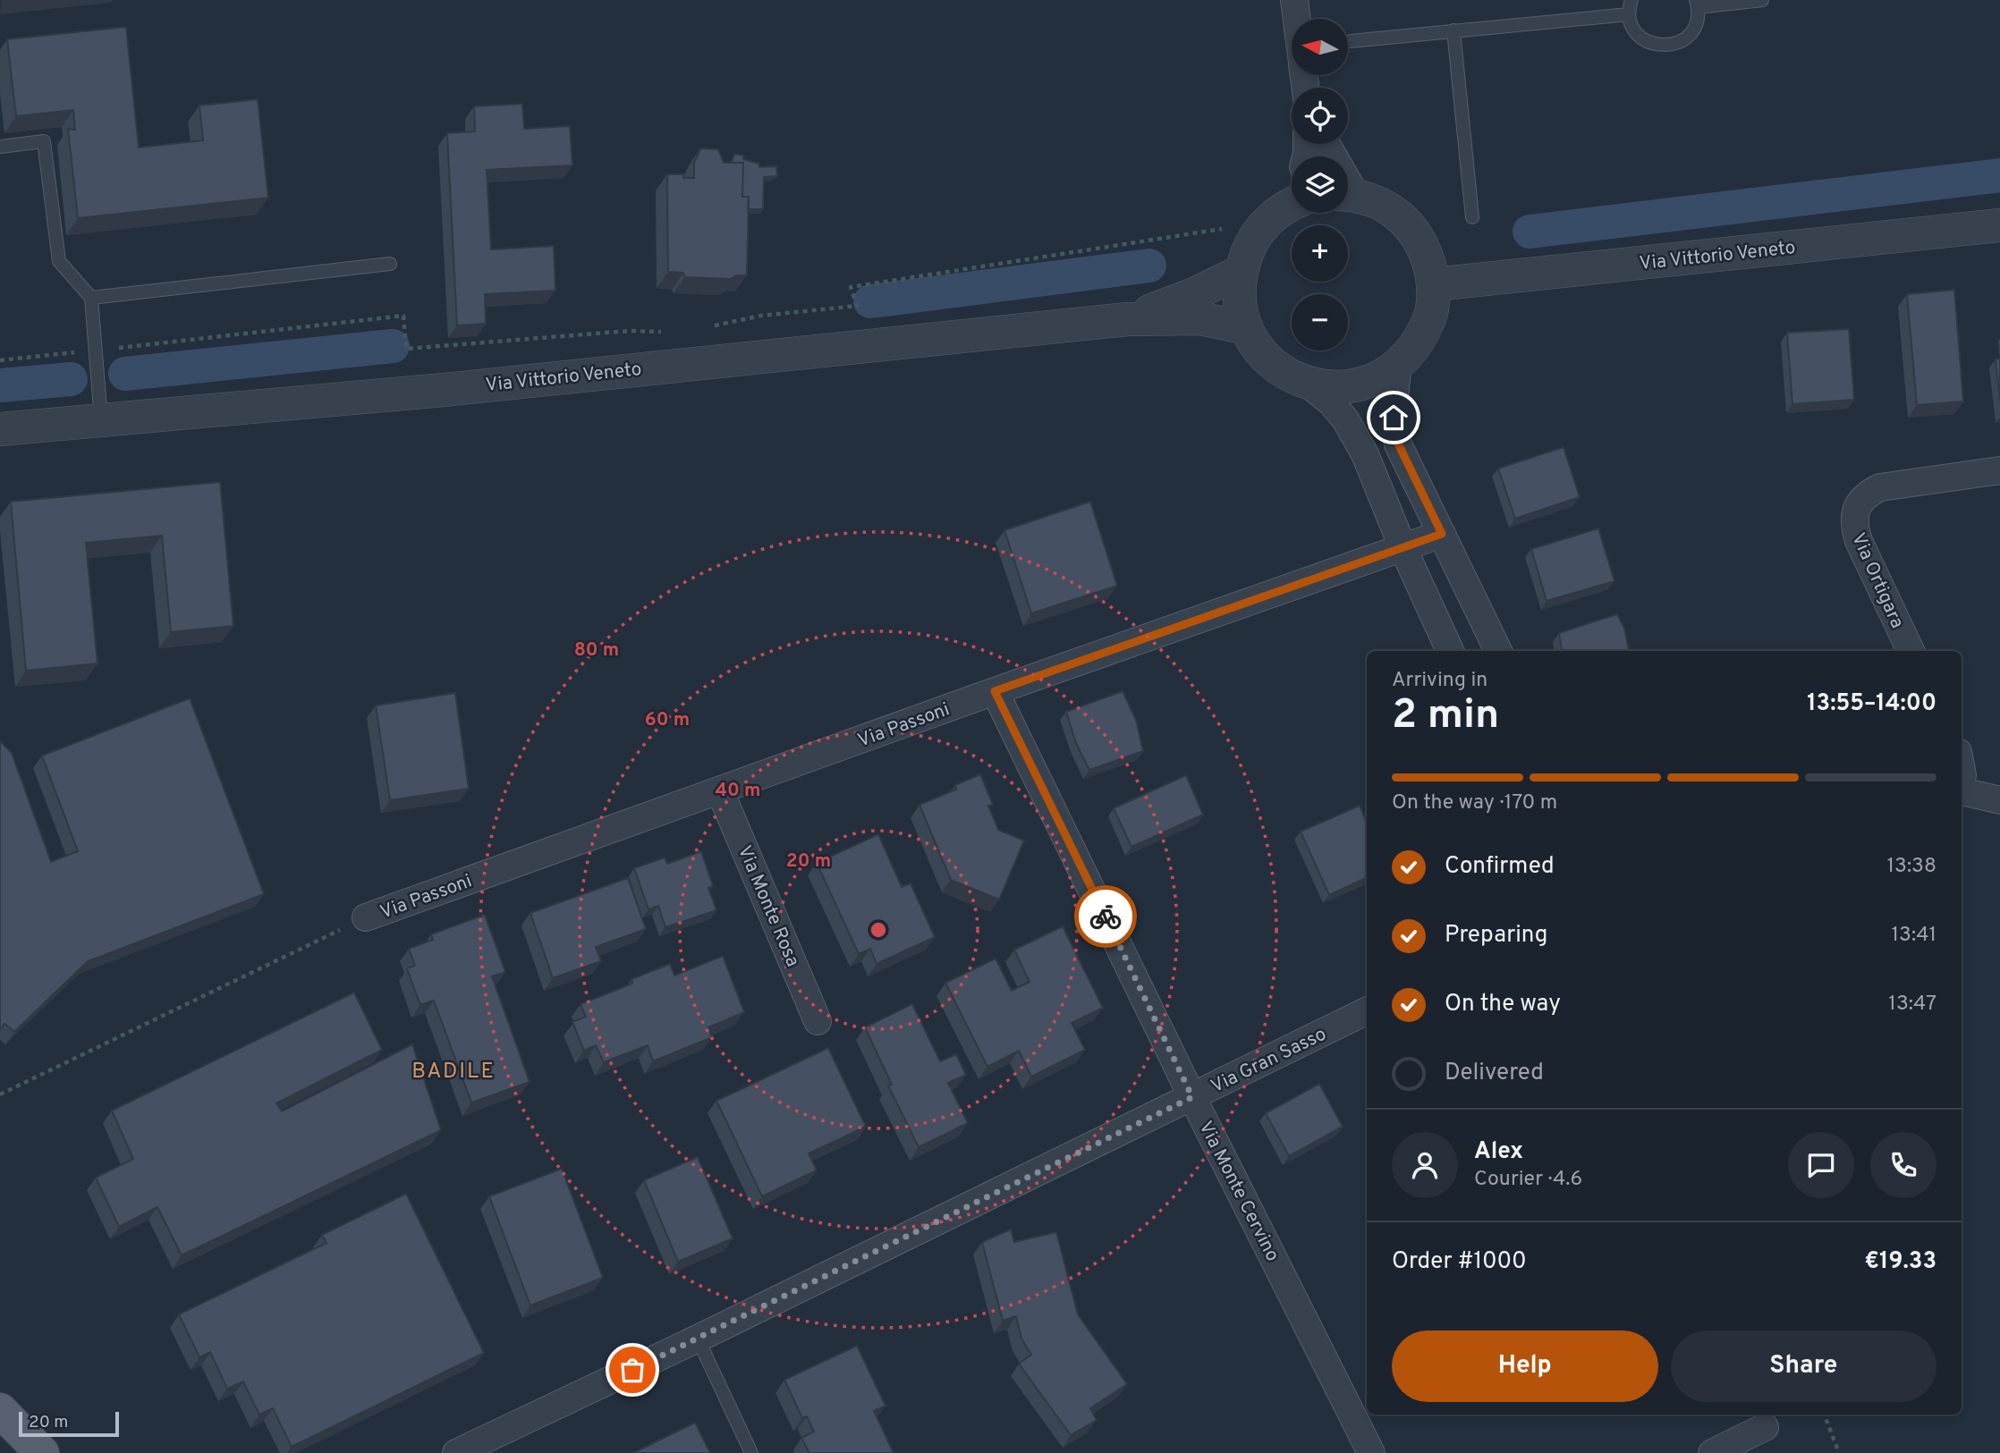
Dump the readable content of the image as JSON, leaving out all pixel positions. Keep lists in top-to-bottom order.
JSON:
{
  "streets": {
    "street": [
      "Via Vittorio Veneto",
      "Via Ortigara",
      "Via Passoni",
      "Via Monte Rosa",
      "Via Gran Sasso",
      "Via Monte Cervino"
    ]
  },
  "crossings": [
    ["Via Passoni", "Via Monte Rosa"],
    ["Via Passoni", "Via Monte Cervino"],
    ["Via Gran Sasso", "Via Monte Cervino"]
  ],
  "districts": ["BADILE"],
  "scale_bar": "20 m",
  "north": "left",
  "page": {
    "map_buttons": ["+", "−"],
    "heading": ["2 min", "Arriving in", "13:55–14:00"],
    "panel": [
      "Alex",
      "Courier · 4.6",
      "Order #1000",
      "€19.33"
    ],
    "bar": "On the way · 170 m",
    "list": [
      ["Confirmed", "13:38"],
      ["Preparing", "13:41"],
      ["On the way", "13:47"],
      "Delivered"
    ],
    "buttons": ["Help", "Share"],
    "scale": "20 m"
  },
  "rings": [
    "80 m",
    "60 m",
    "40 m",
    "20 m"
  ]
}
